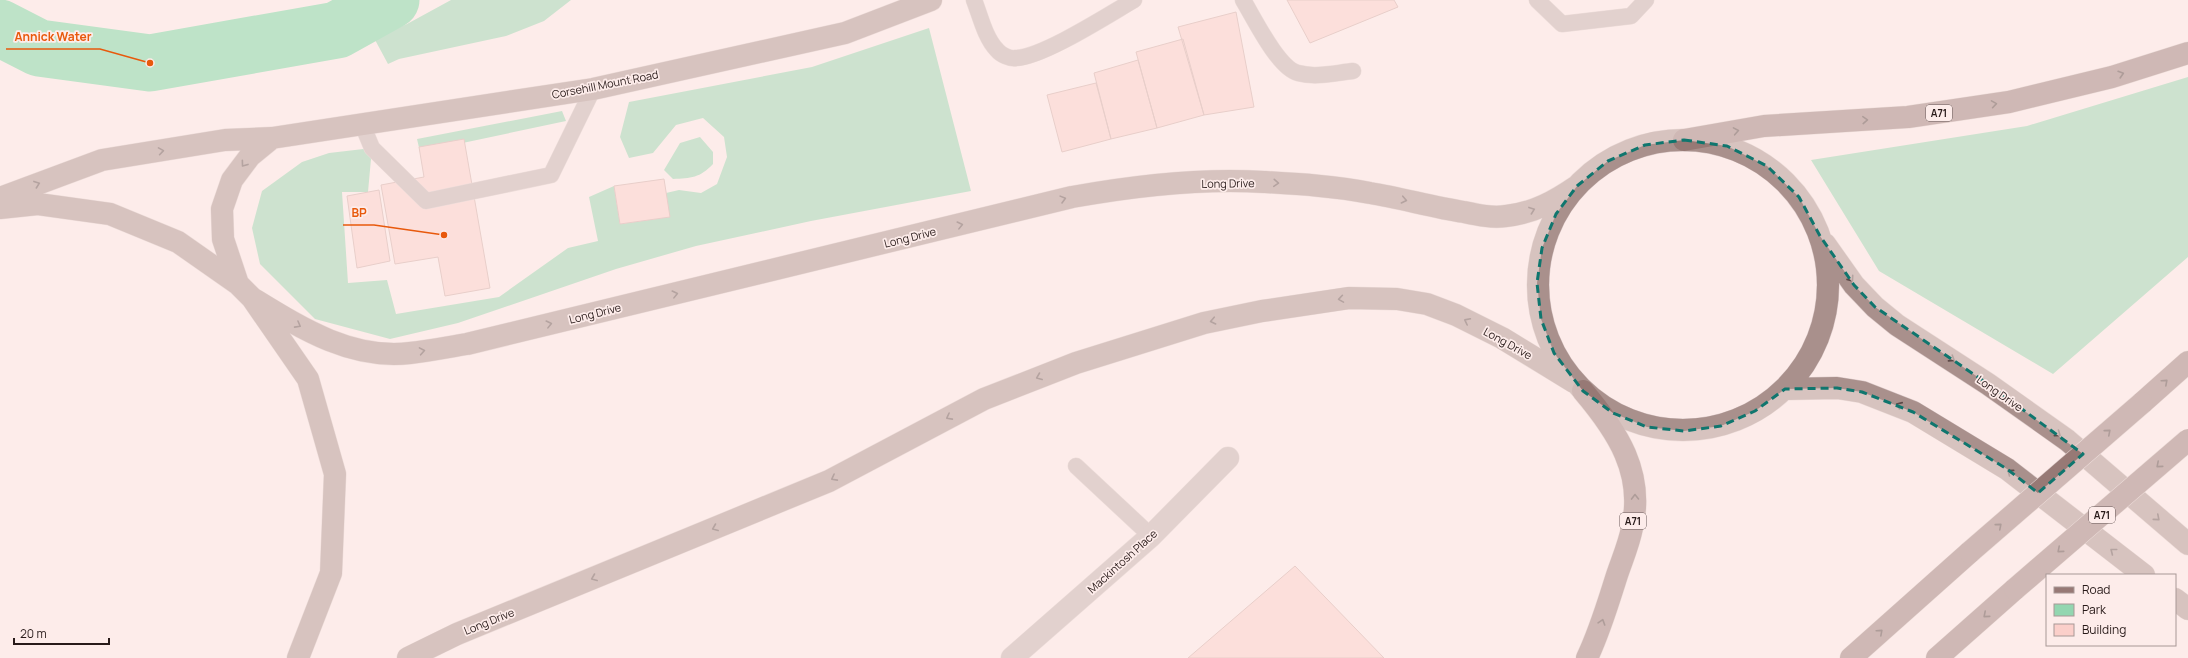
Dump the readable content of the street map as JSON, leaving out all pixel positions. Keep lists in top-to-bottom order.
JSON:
{
  "streets": {
    "main road": ["Corsehill Mount Road", "A71", "Long Drive"],
    "street": ["Mackintosh Place"]
  },
  "crossings": [
    ["A71", "Long Drive"]
  ],
  "places": ["Annick Water", "BP"],
  "legend": ["Road", "Park", "Building"],
  "scale_bar": "20 m"
}
